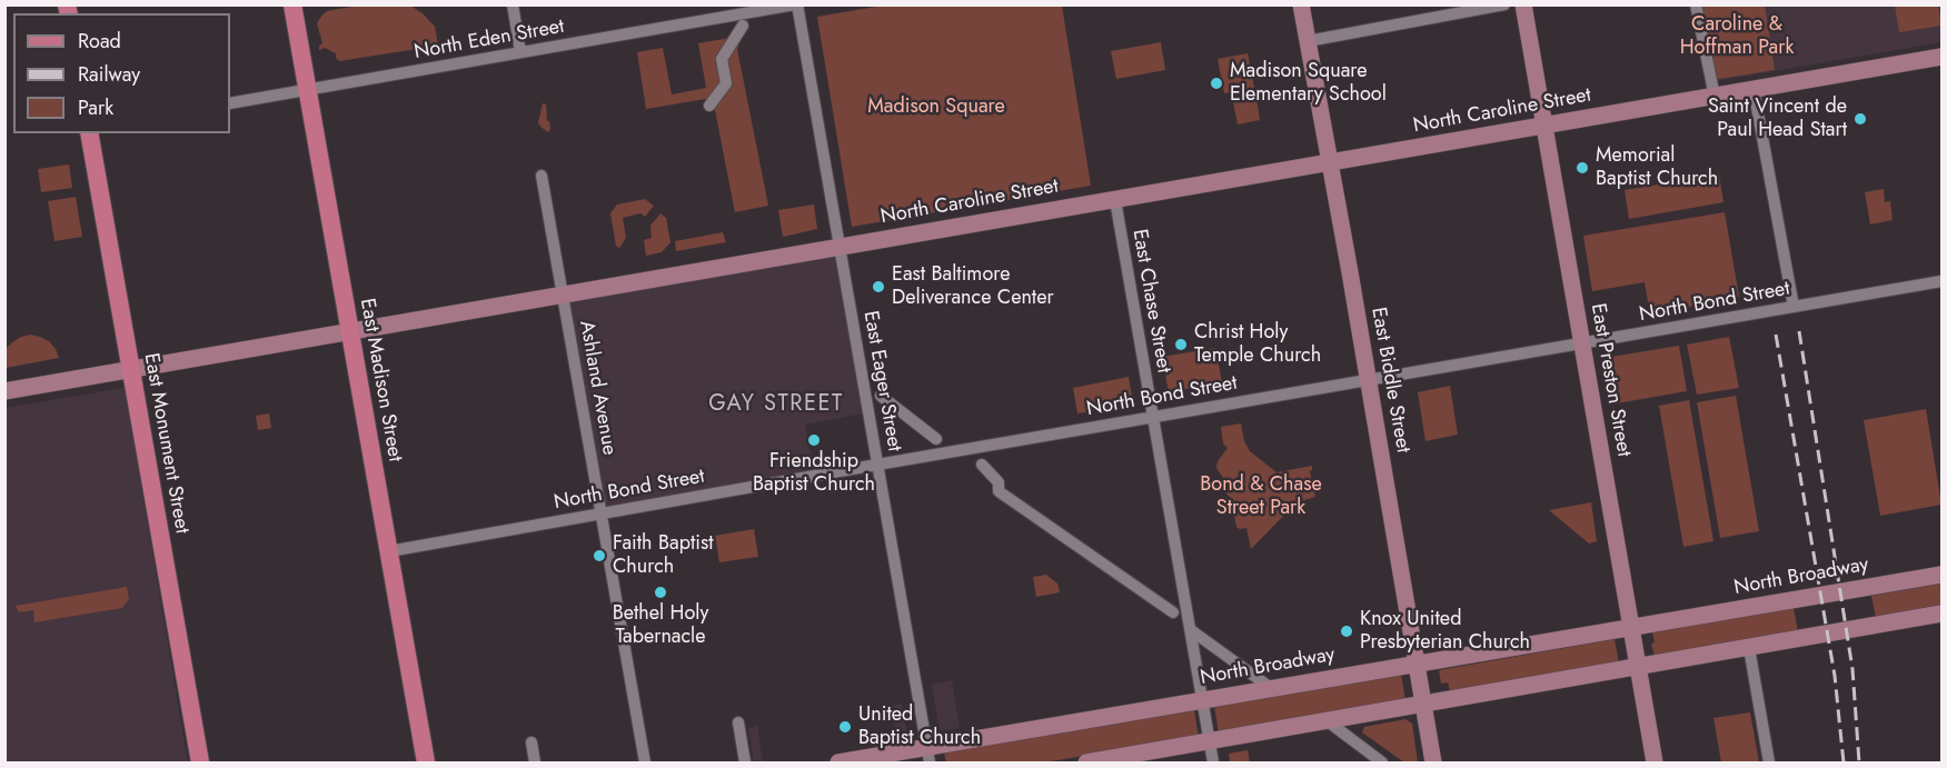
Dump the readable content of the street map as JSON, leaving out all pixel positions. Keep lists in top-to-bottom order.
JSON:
{
  "streets": {
    "main road": [
      "North Caroline Street",
      "East Madison Street",
      "East Biddle Street",
      "East Preston Street",
      "East Monument Street",
      "North Broadway"
    ],
    "street": [
      "North Eden Street",
      "East Chase Street",
      "North Bond Street",
      "East Eager Street",
      "Ashland Avenue"
    ]
  },
  "crossings": [
    ["North Eden Street", "East Madison Street"],
    ["North Eden Street", "East Eager Street"],
    ["North Caroline Street", "East Chase Street"],
    ["North Caroline Street", "East Madison Street"],
    ["North Caroline Street", "East Biddle Street"],
    ["North Caroline Street", "East Preston Street"],
    ["North Caroline Street", "East Eager Street"],
    ["North Caroline Street", "Ashland Avenue"],
    ["North Caroline Street", "East Monument Street"],
    ["East Chase Street", "North Bond Street"],
    ["East Chase Street", "North Broadway"],
    ["North Bond Street", "East Madison Street"],
    ["North Bond Street", "East Biddle Street"],
    ["North Bond Street", "East Preston Street"],
    ["North Bond Street", "East Eager Street"],
    ["North Bond Street", "Ashland Avenue"],
    ["East Biddle Street", "North Broadway"],
    ["East Preston Street", "North Broadway"],
    ["East Eager Street", "North Broadway"]
  ],
  "districts": ["GAY STREET"],
  "parks": ["Caroline & Hoffman Park", "Madison Square", "Bond & Chase Street Park"],
  "places": [
    "Madison Square Elementary School",
    "Saint Vincent de Paul Head Start",
    "Memorial Baptist Church",
    "East Baltimore Deliverance Center",
    "Christ Holy Temple Church",
    "Friendship Baptist Church",
    "Faith Baptist Church",
    "Bethel Holy Tabernacle",
    "Knox United Presbyterian Church",
    "United Baptist Church"
  ],
  "legend": ["Road", "Railway", "Park"]
}
